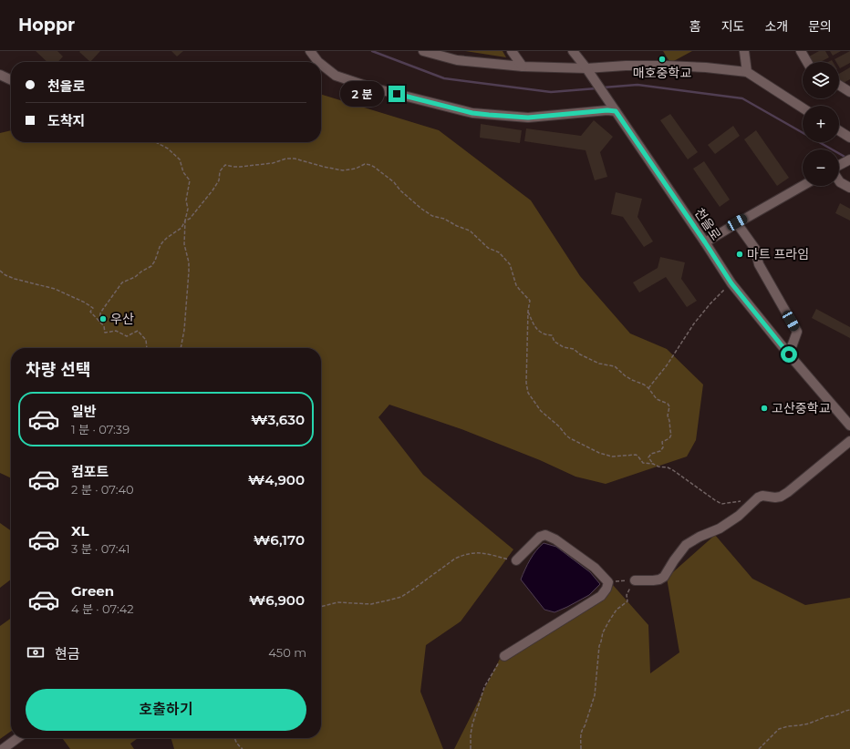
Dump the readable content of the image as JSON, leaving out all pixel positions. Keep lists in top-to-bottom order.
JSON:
{
  "streets": {
    "street": ["천을로"]
  },
  "places": [
    "매호중학교",
    "마트 프라임",
    "우산",
    "고산중학교"
  ],
  "page": {
    "header": "Hoppr",
    "nav": [
      "홈",
      "지도",
      "소개",
      "문의"
    ],
    "map_buttons": ["+", "−"],
    "banner": ["천을로", "도착지"],
    "bubble": "2 분",
    "heading": "차량 선택",
    "list": [
      {
        "name": "일반",
        "note": "1 분 · 07:39",
        "value": "₩3,630"
      },
      {
        "name": "컴포트",
        "note": "2 분 · 07:40",
        "value": "₩4,900"
      },
      {
        "name": "XL",
        "note": "3 분 · 07:41",
        "value": "₩6,170"
      },
      {
        "name": "Green",
        "note": "4 분 · 07:42",
        "value": "₩6,900"
      }
    ],
    "pay": ["현금", "450 m"],
    "buttons": "호출하기"
  }
}
